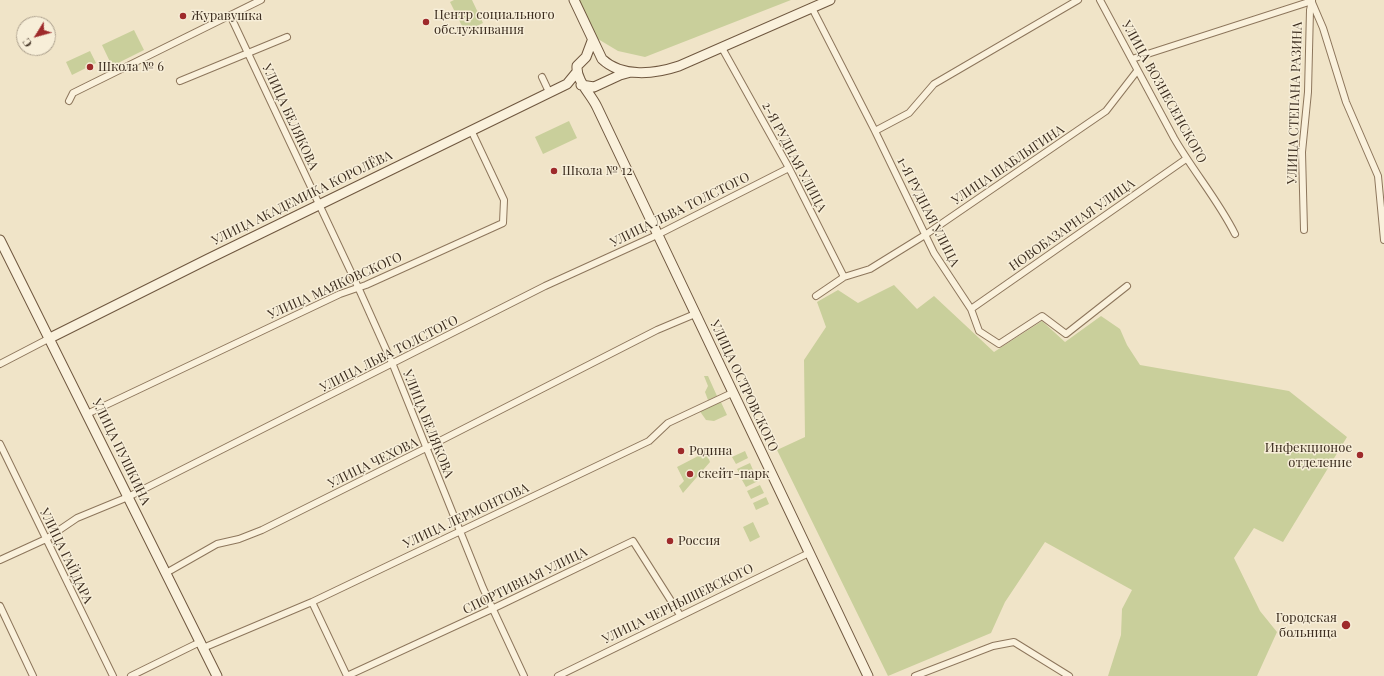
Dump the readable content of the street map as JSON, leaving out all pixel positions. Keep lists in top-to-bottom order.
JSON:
{
  "streets": {
    "street": [
      "УЛИЦА ВОЗНЕСЕНСКОГО",
      "УЛИЦА СТЕПАНА РАЗИНА",
      "УЛИЦА БЕЛЯКОВА",
      "2-Я РУДНАЯ УЛИЦА",
      "УЛИЦА ШАБЛЫГИНА",
      "УЛИЦА АКАДЕМИКА КОРОЛЁВА",
      "УЛИЦА ЛЬВА ТОЛСТОГО",
      "1-Я РУДНАЯ УЛИЦА",
      "НОВОБАЗАРНАЯ УЛИЦА",
      "УЛИЦА МАЯКОВСКОГО",
      "УЛИЦА ОСТРОВСКОГО",
      "УЛИЦА ПУШКИНА",
      "УЛИЦА ЧЕХОВА",
      "УЛИЦА ЛЕРМОНТОВА",
      "УЛИЦА ГАЙДАРА",
      "СПОРТИВНАЯ УЛИЦА",
      "УЛИЦА ЧЕРНЫШЕВСКОГО"
    ]
  },
  "crossings": [
    ["УЛИЦА ВОЗНЕСЕНСКОГО", "УЛИЦА ШАБЛЫГИНА"],
    ["УЛИЦА ВОЗНЕСЕНСКОГО", "НОВОБАЗАРНАЯ УЛИЦА"],
    ["УЛИЦА БЕЛЯКОВА", "УЛИЦА АКАДЕМИКА КОРОЛЁВА"],
    ["УЛИЦА БЕЛЯКОВА", "УЛИЦА ЛЬВА ТОЛСТОГО"],
    ["УЛИЦА БЕЛЯКОВА", "УЛИЦА МАЯКОВСКОГО"],
    ["УЛИЦА БЕЛЯКОВА", "УЛИЦА ЧЕХОВА"],
    ["УЛИЦА БЕЛЯКОВА", "УЛИЦА ЛЕРМОНТОВА"],
    ["УЛИЦА БЕЛЯКОВА", "СПОРТИВНАЯ УЛИЦА"],
    ["2-Я РУДНАЯ УЛИЦА", "УЛИЦА ШАБЛЫГИНА"],
    ["2-Я РУДНАЯ УЛИЦА", "УЛИЦА ЛЬВА ТОЛСТОГО"],
    ["УЛИЦА ШАБЛЫГИНА", "1-Я РУДНАЯ УЛИЦА"],
    ["УЛИЦА АКАДЕМИКА КОРОЛЁВА", "УЛИЦА МАЯКОВСКОГО"],
    ["УЛИЦА АКАДЕМИКА КОРОЛЁВА", "УЛИЦА ПУШКИНА"],
    ["УЛИЦА ЛЬВА ТОЛСТОГО", "УЛИЦА ОСТРОВСКОГО"],
    ["УЛИЦА ЛЬВА ТОЛСТОГО", "УЛИЦА ПУШКИНА"],
    ["УЛИЦА ЛЬВА ТОЛСТОГО", "УЛИЦА ГАЙДАРА"],
    ["1-Я РУДНАЯ УЛИЦА", "НОВОБАЗАРНАЯ УЛИЦА"],
    ["УЛИЦА МАЯКОВСКОГО", "УЛИЦА ПУШКИНА"],
    ["УЛИЦА ОСТРОВСКОГО", "УЛИЦА ЧЕХОВА"],
    ["УЛИЦА ОСТРОВСКОГО", "УЛИЦА ЛЕРМОНТОВА"],
    ["УЛИЦА ОСТРОВСКОГО", "УЛИЦА ЧЕРНЫШЕВСКОГО"],
    ["УЛИЦА ПУШКИНА", "УЛИЦА ЧЕХОВА"],
    ["УЛИЦА ПУШКИНА", "УЛИЦА ЛЕРМОНТОВА"],
    ["СПОРТИВНАЯ УЛИЦА", "УЛИЦА ЧЕРНЫШЕВСКОГО"]
  ],
  "places": [
    "Журавушка",
    "Центр социального обслуживания",
    "Школа № 6",
    "Школа № 12",
    "Родина",
    "Инфекционое отделение",
    "скейт-парк",
    "Россия",
    "Городская больница"
  ],
  "north": "bottom left"
}
